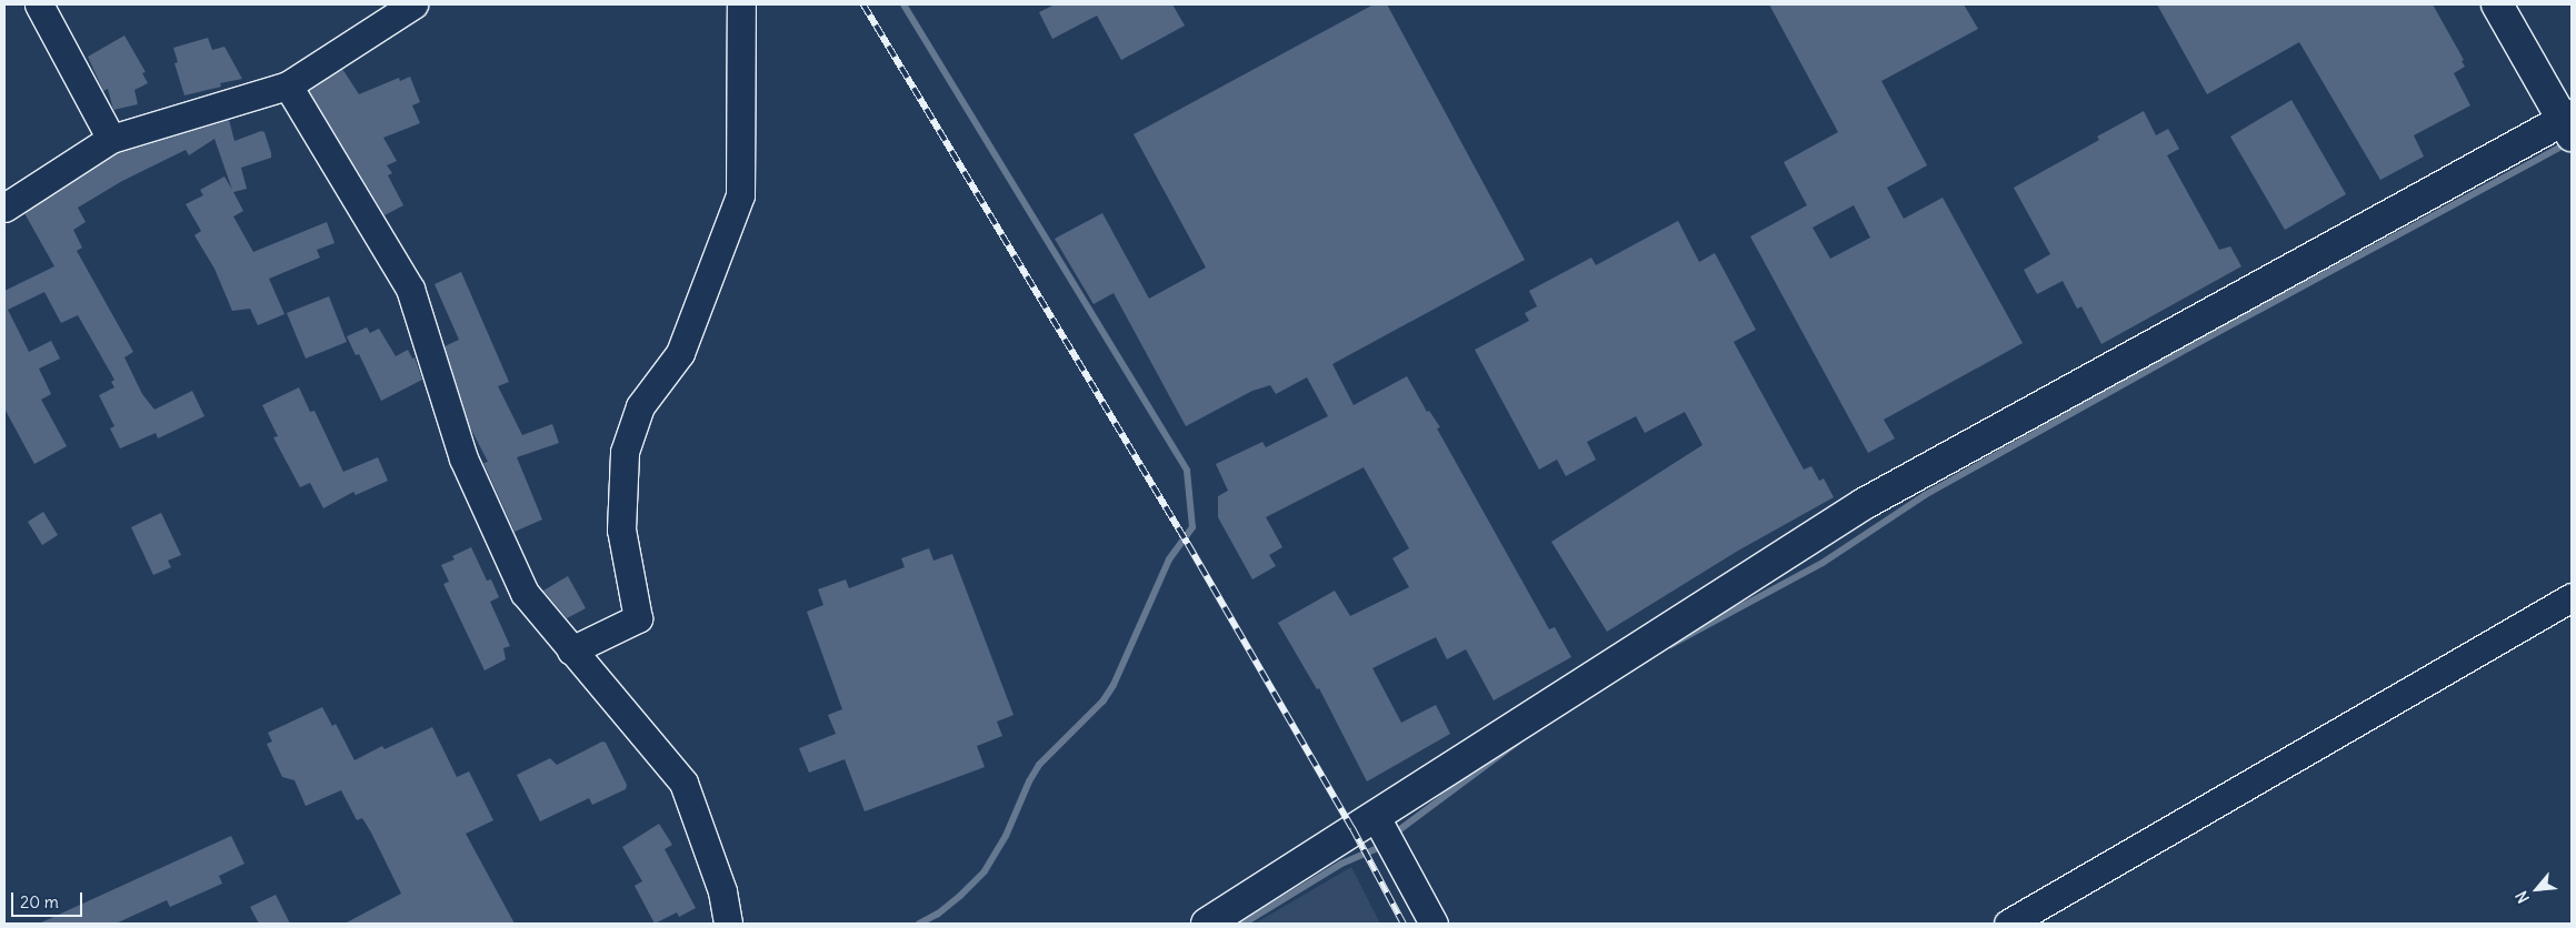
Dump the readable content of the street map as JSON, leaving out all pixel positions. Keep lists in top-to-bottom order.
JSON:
{
  "scale_bar": "20 m",
  "north": "bottom left"
}
